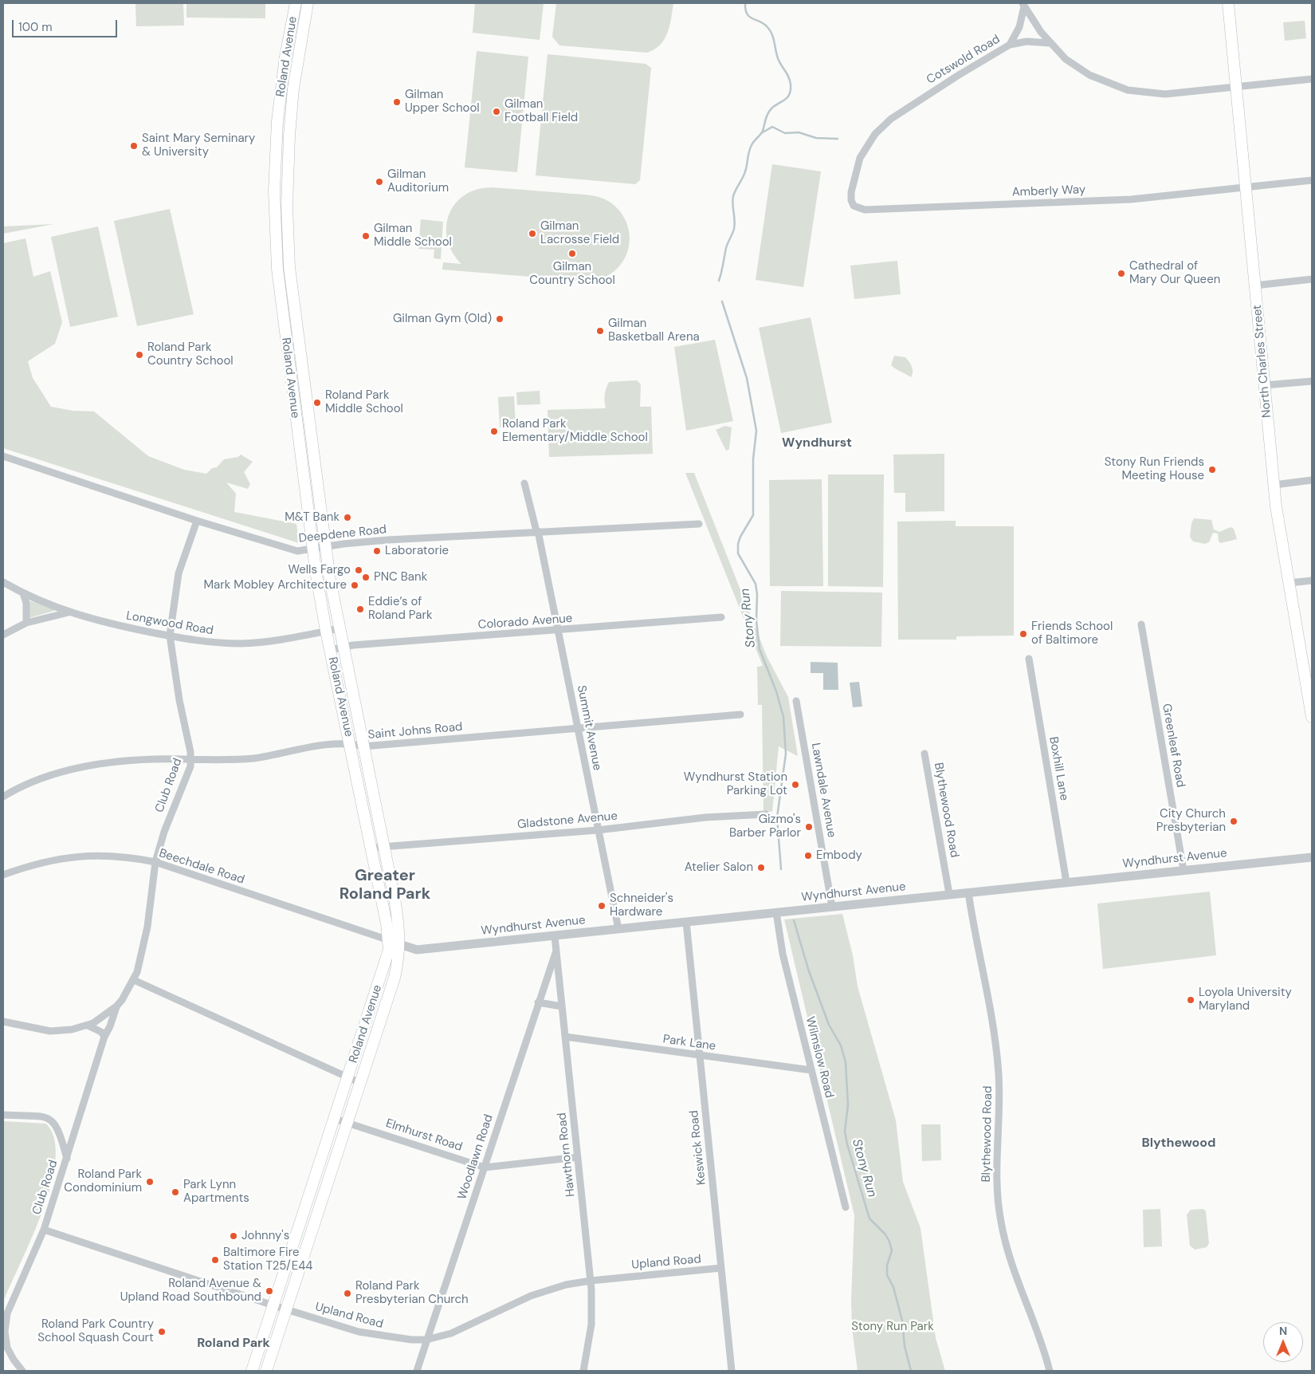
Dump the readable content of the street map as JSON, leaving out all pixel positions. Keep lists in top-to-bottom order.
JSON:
{
  "streets": {
    "main road": ["Roland Avenue", "North Charles Street"],
    "street": [
      "Cotswold Road",
      "Amberly Way",
      "Deepdene Road",
      "Colorado Avenue",
      "Longwood Road",
      "Summit Avenue",
      "Saint Johns Road",
      "Greenleaf Road",
      "Boxhill Lane",
      "Club Road",
      "Lawndale Avenue",
      "Blythewood Road",
      "Gladstone Avenue",
      "Wyndhurst Avenue",
      "Beechdale Road",
      "Park Lane",
      "Wilmslow Road",
      "Elmhurst Road",
      "Keswick Road",
      "Hawthorn Road",
      "Woodlawn Road",
      "Upland Road"
    ]
  },
  "crossings": [
    ["Roland Avenue", "Deepdene Road"],
    ["Roland Avenue", "Colorado Avenue"],
    ["Roland Avenue", "Longwood Road"],
    ["Roland Avenue", "Saint Johns Road"],
    ["Roland Avenue", "Gladstone Avenue"],
    ["Roland Avenue", "Wyndhurst Avenue"],
    ["Roland Avenue", "Beechdale Road"],
    ["Roland Avenue", "Elmhurst Road"],
    ["Roland Avenue", "Upland Road"],
    ["Cotswold Road", "Amberly Way"],
    ["Amberly Way", "North Charles Street"],
    ["Deepdene Road", "Summit Avenue"],
    ["Deepdene Road", "Club Road"],
    ["Colorado Avenue", "Summit Avenue"],
    ["Longwood Road", "Club Road"],
    ["Summit Avenue", "Saint Johns Road"],
    ["Summit Avenue", "Gladstone Avenue"],
    ["Summit Avenue", "Wyndhurst Avenue"],
    ["Saint Johns Road", "Club Road"],
    ["Greenleaf Road", "Wyndhurst Avenue"],
    ["Boxhill Lane", "Wyndhurst Avenue"],
    ["Club Road", "Beechdale Road"],
    ["Club Road", "Upland Road"],
    ["Lawndale Avenue", "Wyndhurst Avenue"],
    ["Blythewood Road", "Wyndhurst Avenue"],
    ["Wyndhurst Avenue", "Beechdale Road"],
    ["Wyndhurst Avenue", "Wilmslow Road"],
    ["Wyndhurst Avenue", "Keswick Road"],
    ["Wyndhurst Avenue", "Hawthorn Road"],
    ["Park Lane", "Wilmslow Road"],
    ["Park Lane", "Keswick Road"],
    ["Park Lane", "Hawthorn Road"],
    ["Elmhurst Road", "Hawthorn Road"],
    ["Elmhurst Road", "Woodlawn Road"],
    ["Keswick Road", "Upland Road"],
    ["Hawthorn Road", "Woodlawn Road"],
    ["Hawthorn Road", "Upland Road"],
    ["Woodlawn Road", "Upland Road"]
  ],
  "districts": [
    "Wyndhurst",
    "Greater Roland Park",
    "Blythewood",
    "Roland Park"
  ],
  "water": ["Stony Run"],
  "parks": ["Stony Run Park"],
  "places": [
    "Gilman Upper School",
    "Gilman Football Field",
    "Saint Mary Seminary & University",
    "Gilman Auditorium",
    "Gilman Lacrosse Field",
    "Gilman Middle School",
    "Gilman Country School",
    "Cathedral of Mary Our Queen",
    "Gilman Gym (Old)",
    "Gilman Basketball Arena",
    "Roland Park Country School",
    "Roland Park Middle School",
    "Roland Park Elementary/Middle School",
    "Stony Run Friends Meeting House",
    "M&T Bank",
    "Laboratorie",
    "Wells Fargo",
    "PNC Bank",
    "Mark Mobley Architecture",
    "Eddie’s of Roland Park",
    "Friends School of Baltimore",
    "Wyndhurst Station Parking Lot",
    "City Church Presbyterian",
    "Gizmo's Barber Parlor",
    "Embody",
    "Atelier Salon",
    "Schneider's Hardware",
    "Loyola University Maryland",
    "Roland Park Condominium",
    "Park Lynn Apartments",
    "Johnny's",
    "Baltimore Fire Station T25/E44",
    "Roland Avenue & Upland Road Southbound",
    "Roland Park Presbyterian Church",
    "Roland Park Country School Squash Court"
  ],
  "scale_bar": "100 m",
  "north": "top"
}
